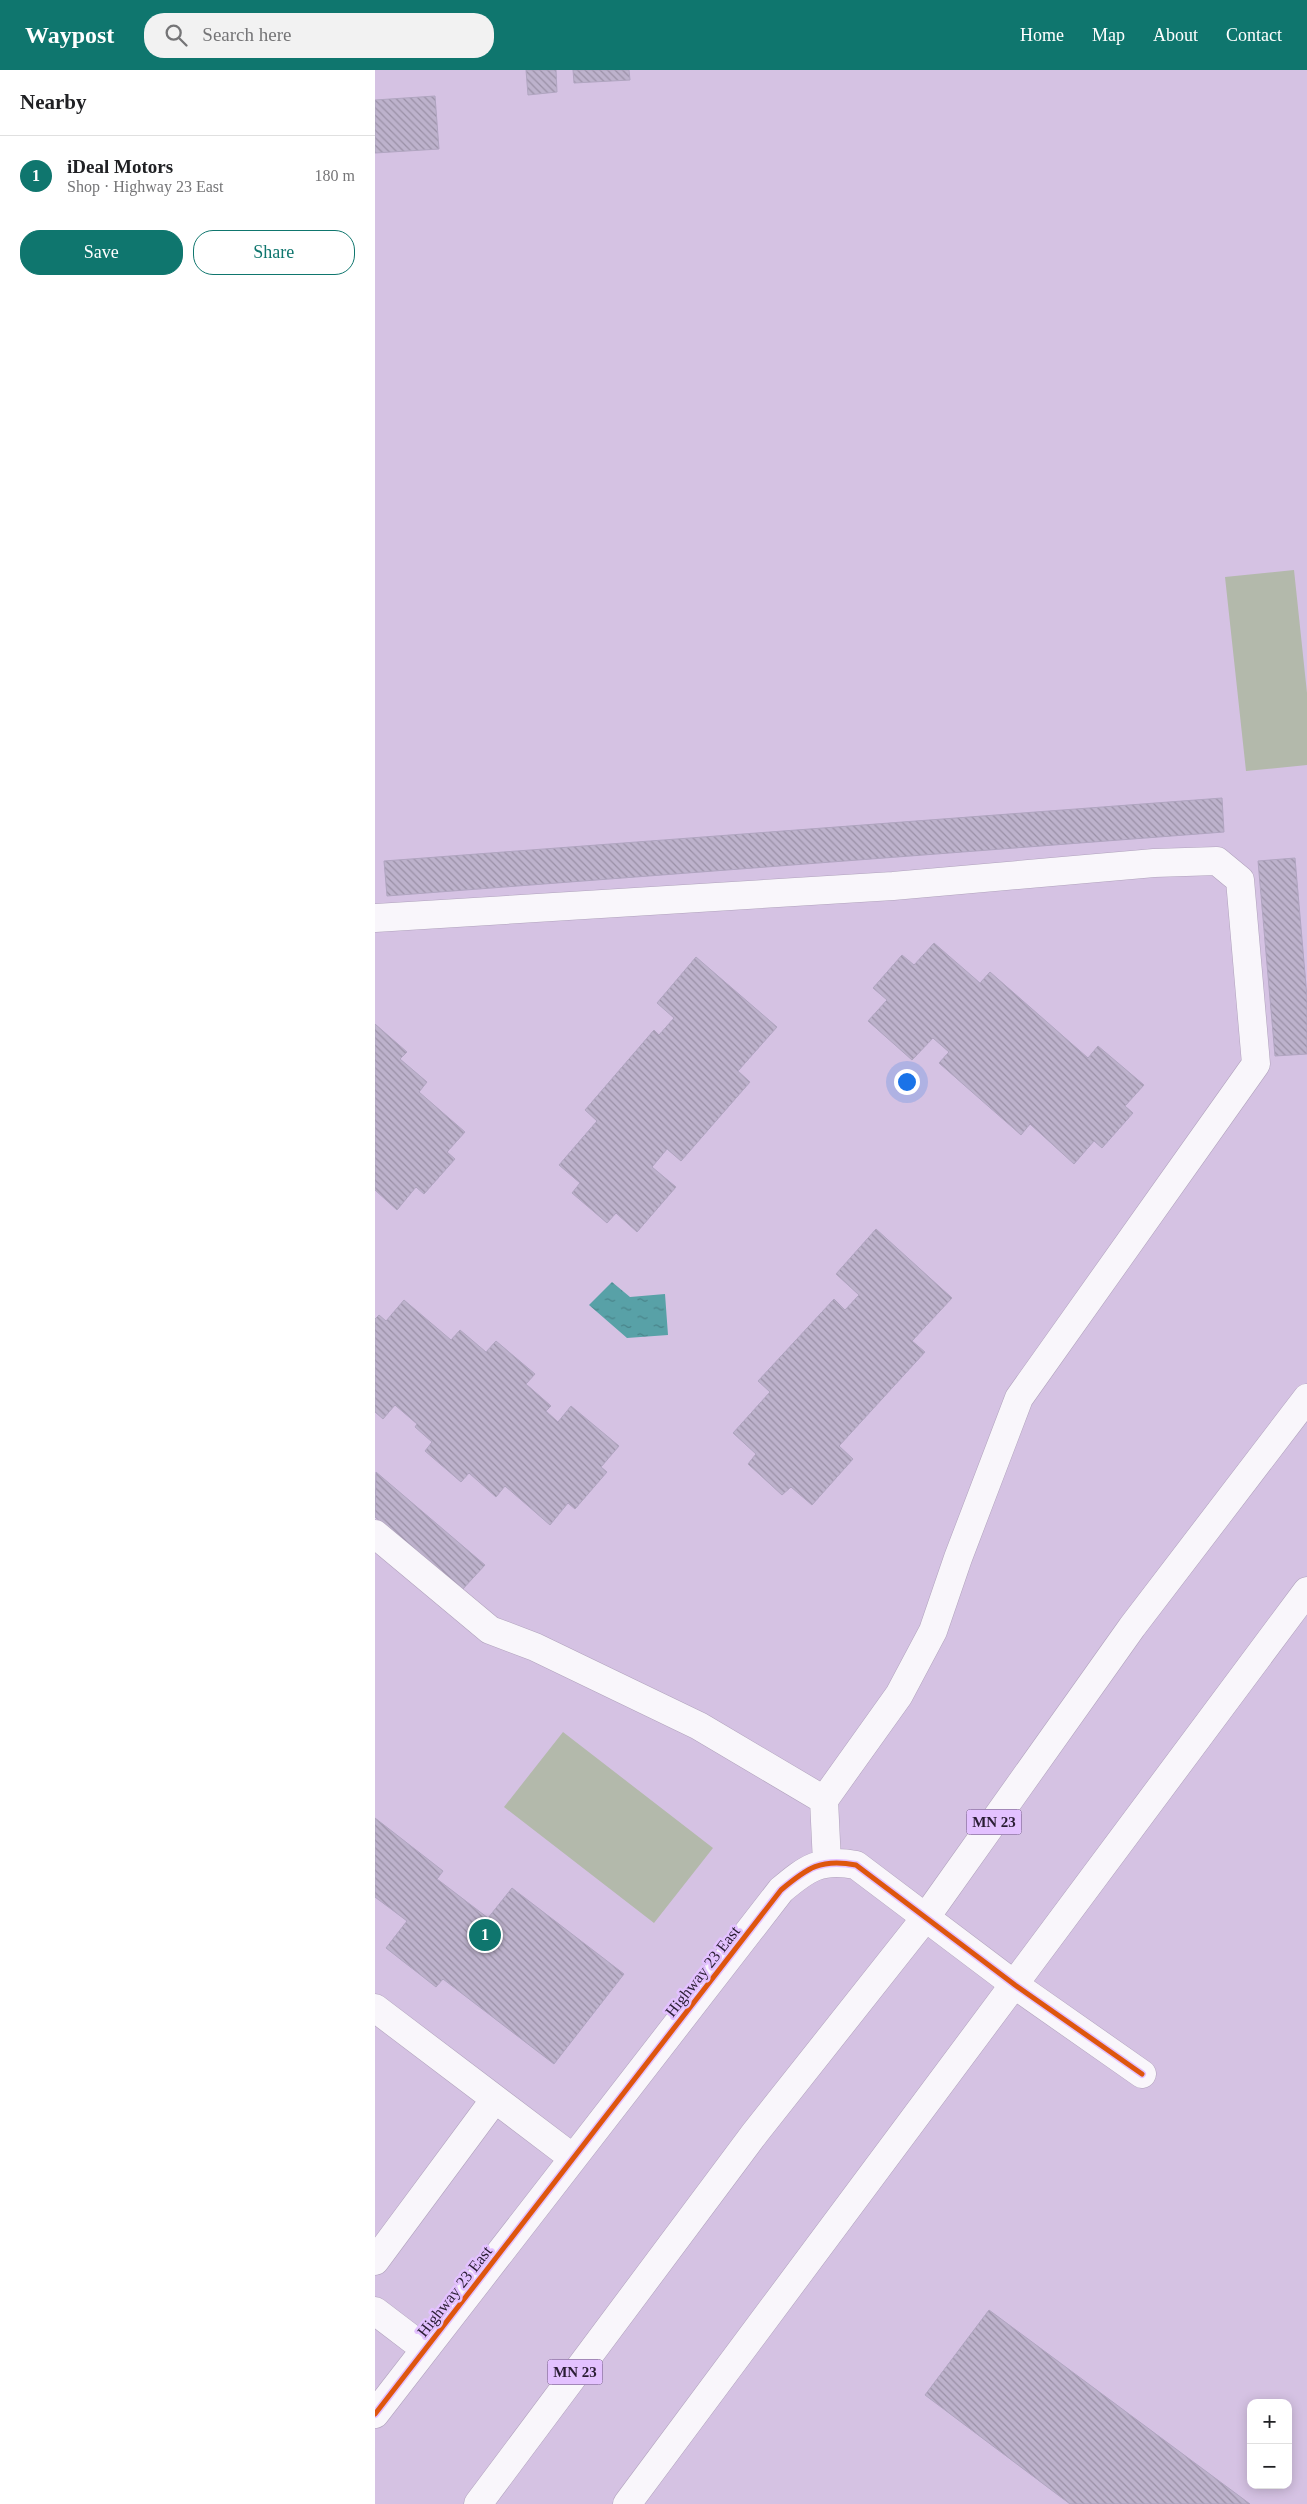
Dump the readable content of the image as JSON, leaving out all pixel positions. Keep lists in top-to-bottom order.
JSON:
{
  "streets": {
    "main road": ["MN 23", "Highway 23 East"]
  },
  "crossings": [
    ["MN 23", "Highway 23 East"]
  ],
  "page": {
    "header": "Waypost",
    "search": "Search here",
    "nav": [
      "Home",
      "Map",
      "About",
      "Contact"
    ],
    "heading": "Nearby",
    "list": [
      {
        "mark": "1",
        "name": "iDeal Motors",
        "note": "Shop · Highway 23 East",
        "value": "180 m"
      }
    ],
    "buttons": ["Save", "Share"],
    "pins": "1",
    "map_buttons": ["+", "−"]
  }
}
